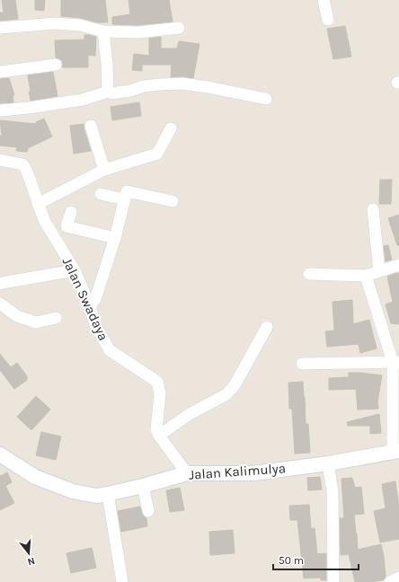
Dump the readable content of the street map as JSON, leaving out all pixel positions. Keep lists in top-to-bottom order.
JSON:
{
  "streets": {
    "street": ["Jalan Swadaya", "Jalan Kalimulya"]
  },
  "scale_bar": "50 m",
  "north": "bottom"
}
